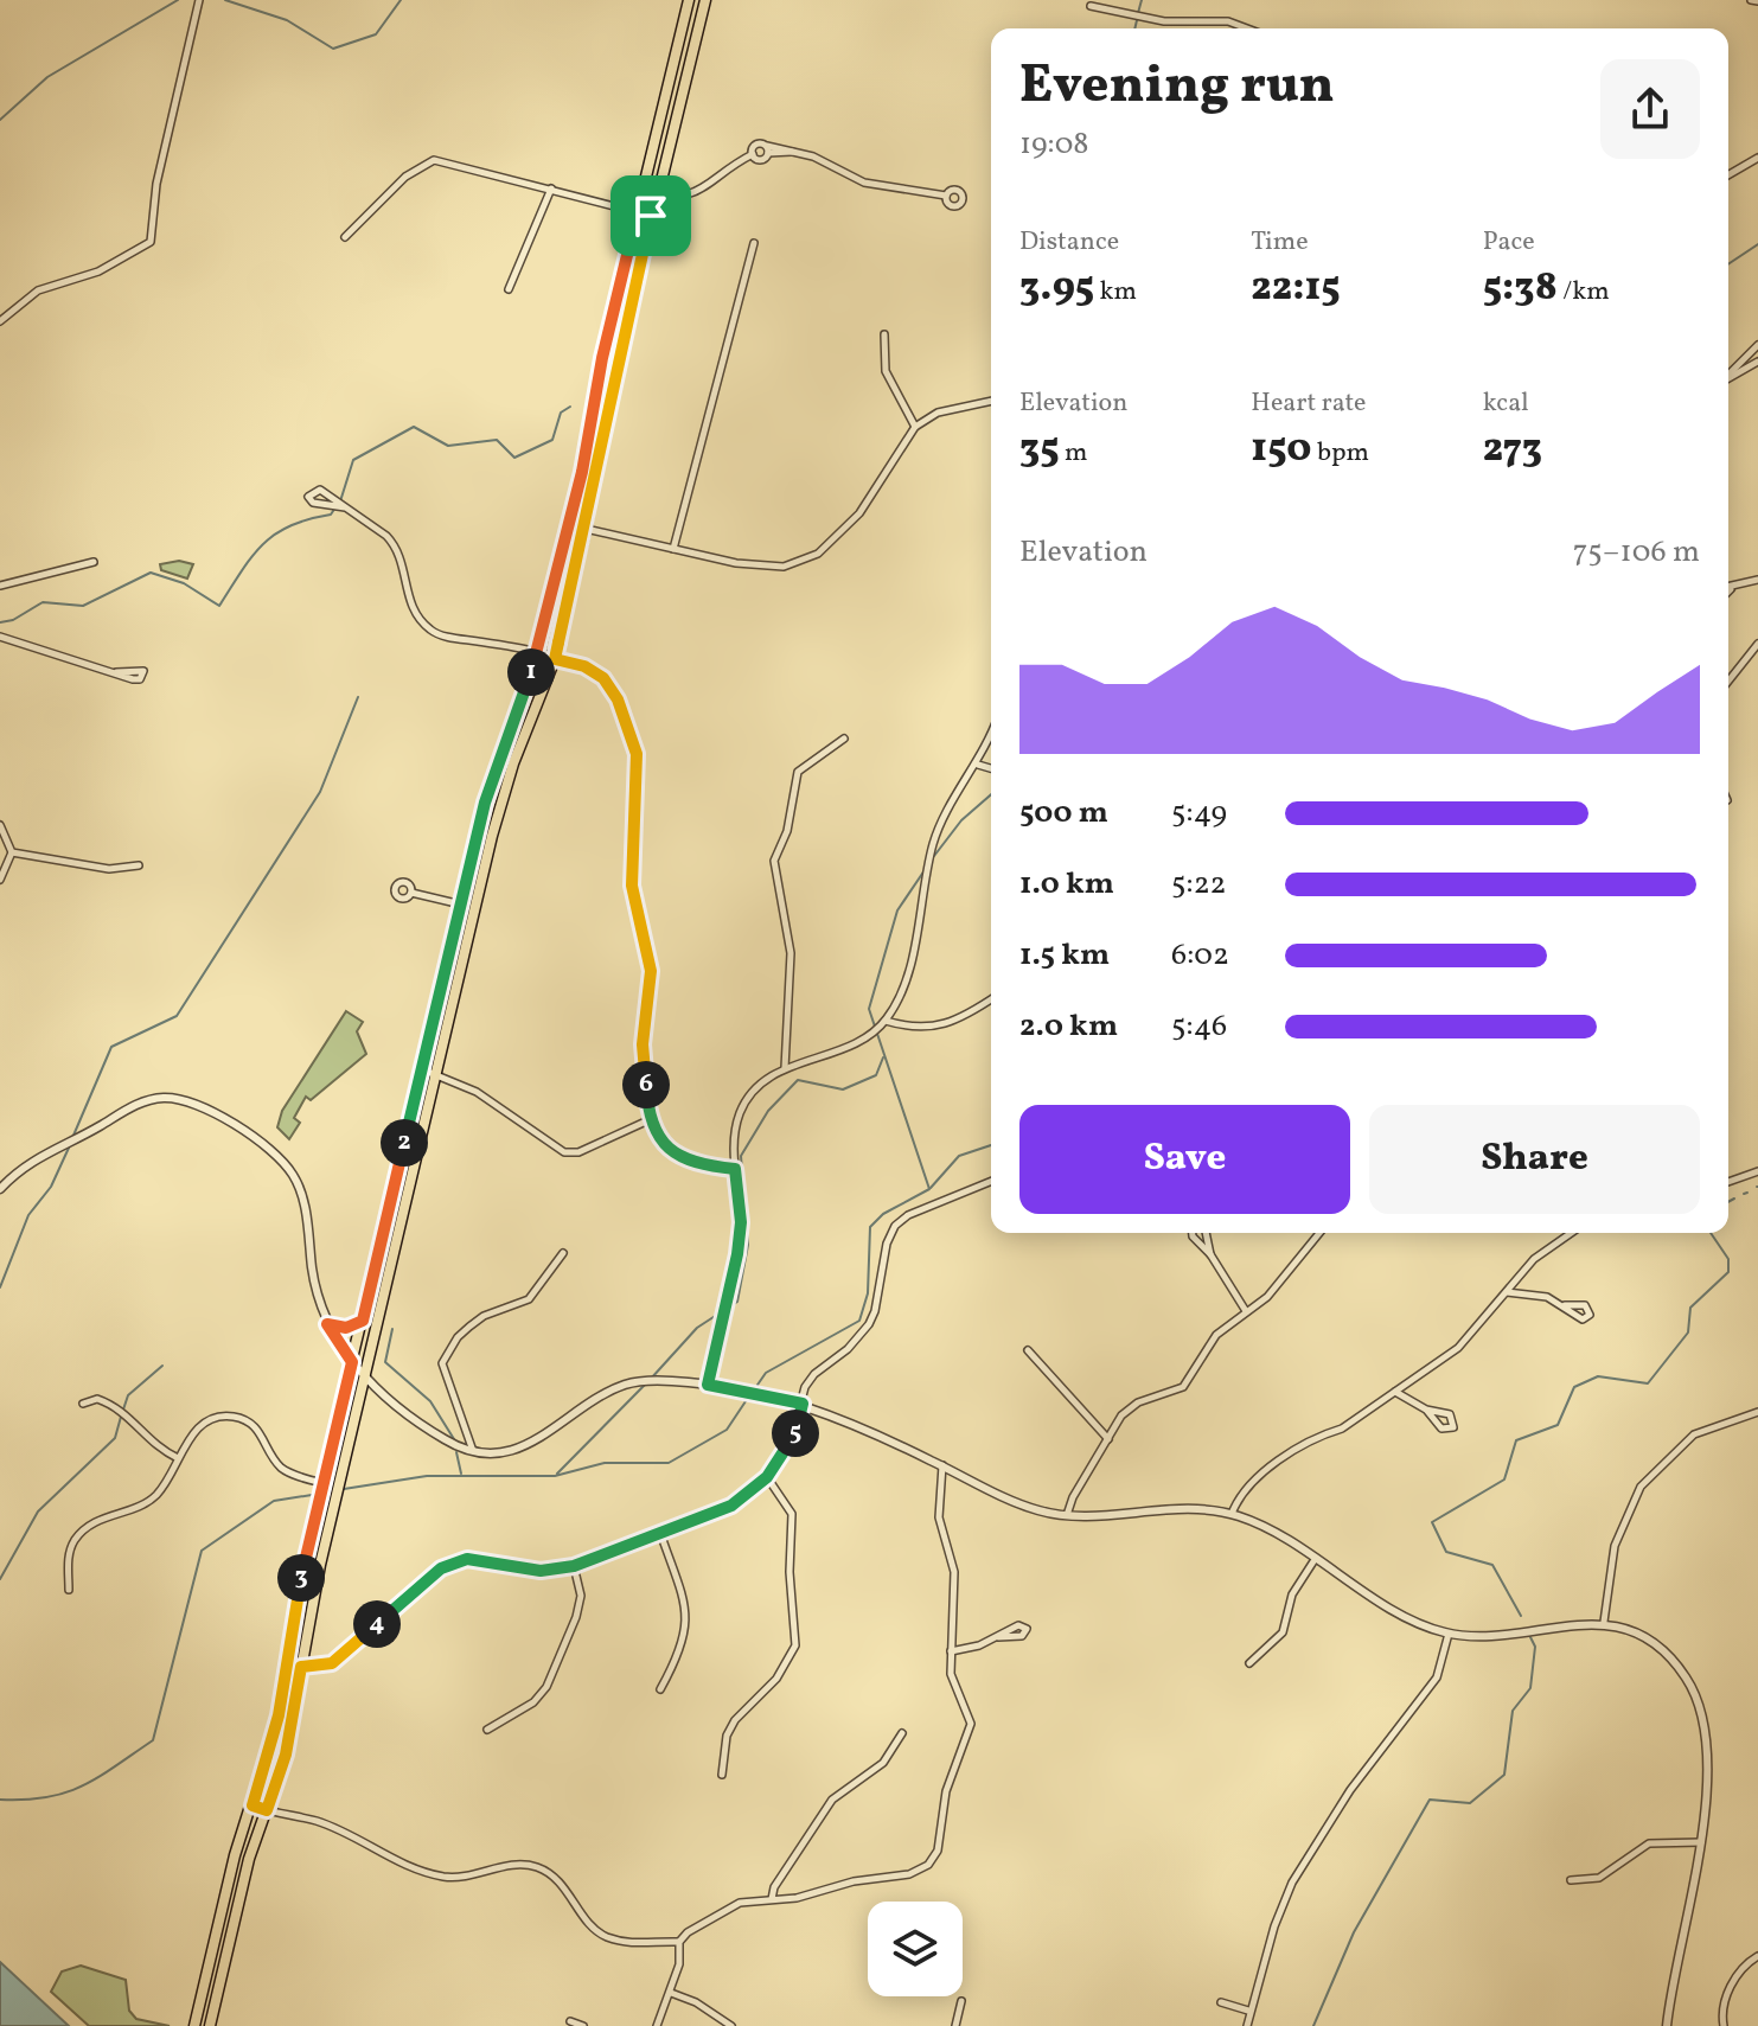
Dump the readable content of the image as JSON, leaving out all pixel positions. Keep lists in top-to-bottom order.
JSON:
{
  "page": {
    "heading": ["Evening run", "19:08"],
    "stats": [
      ["Distance", "3.95 km"],
      ["Time", "22:15"],
      ["Pace", "5:38 /km"],
      ["Elevation", "35 m"],
      ["Heart rate", "150 bpm"],
      ["kcal", "273"]
    ],
    "chart": ["Elevation", "75–106 m"],
    "pins": [
      "1",
      "6",
      "2",
      "5",
      "3",
      "4"
    ],
    "list": [
      {
        "name": "500 m",
        "note": "5:49"
      },
      {
        "name": "1.0 km",
        "note": "5:22"
      },
      {
        "name": "1.5 km",
        "note": "6:02"
      },
      {
        "name": "2.0 km",
        "note": "5:46"
      }
    ],
    "buttons": ["Save", "Share"]
  }
}
